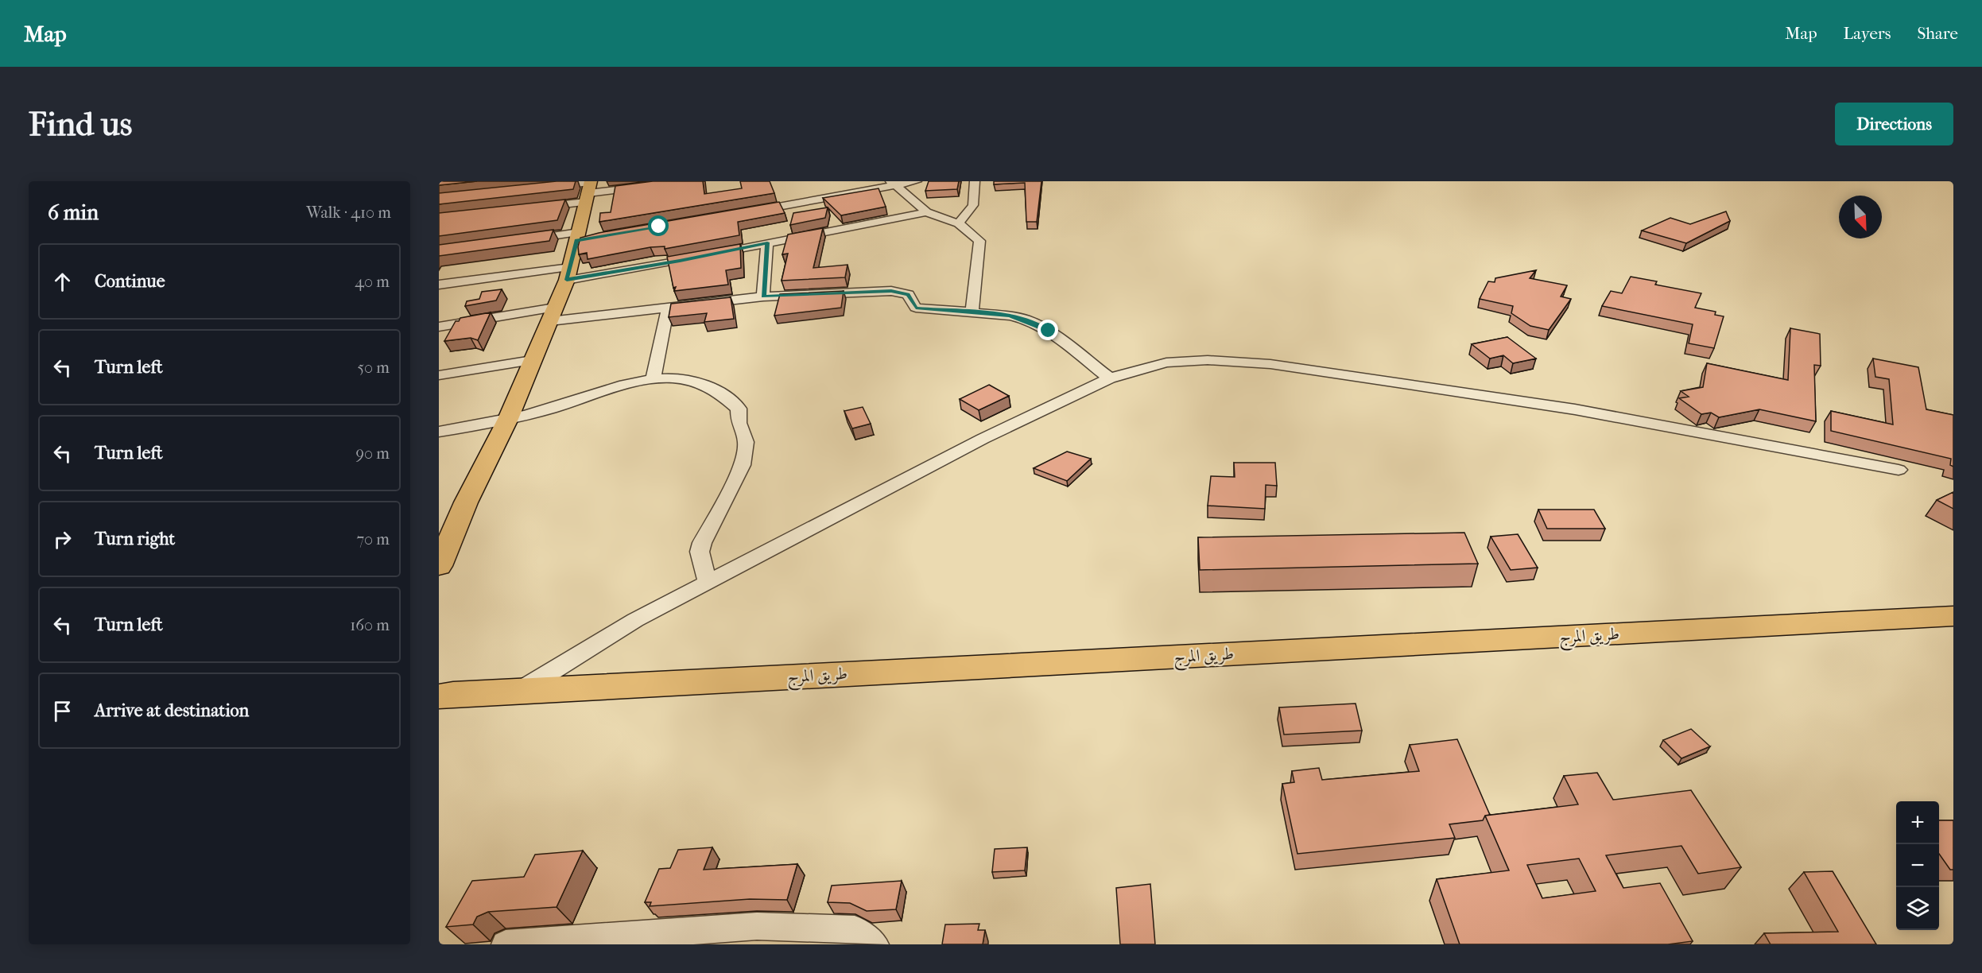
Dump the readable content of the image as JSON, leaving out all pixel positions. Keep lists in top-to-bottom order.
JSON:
{
  "streets": {
    "main road": ["طريق المرج"]
  },
  "north": "bottom right",
  "page": {
    "header": "Map",
    "nav": ["Map", "Layers", "Share"],
    "buttons": "Directions",
    "title": "Find us",
    "heading": ["6 min", "Walk · 410 m"],
    "list": [
      ["Continue", "40 m"],
      ["Turn left", "50 m"],
      ["Turn left", "90 m"],
      ["Turn right", "70 m"],
      ["Turn left", "160 m"],
      "Arrive at destination"
    ],
    "map_buttons": ["+", "−"]
  }
}
